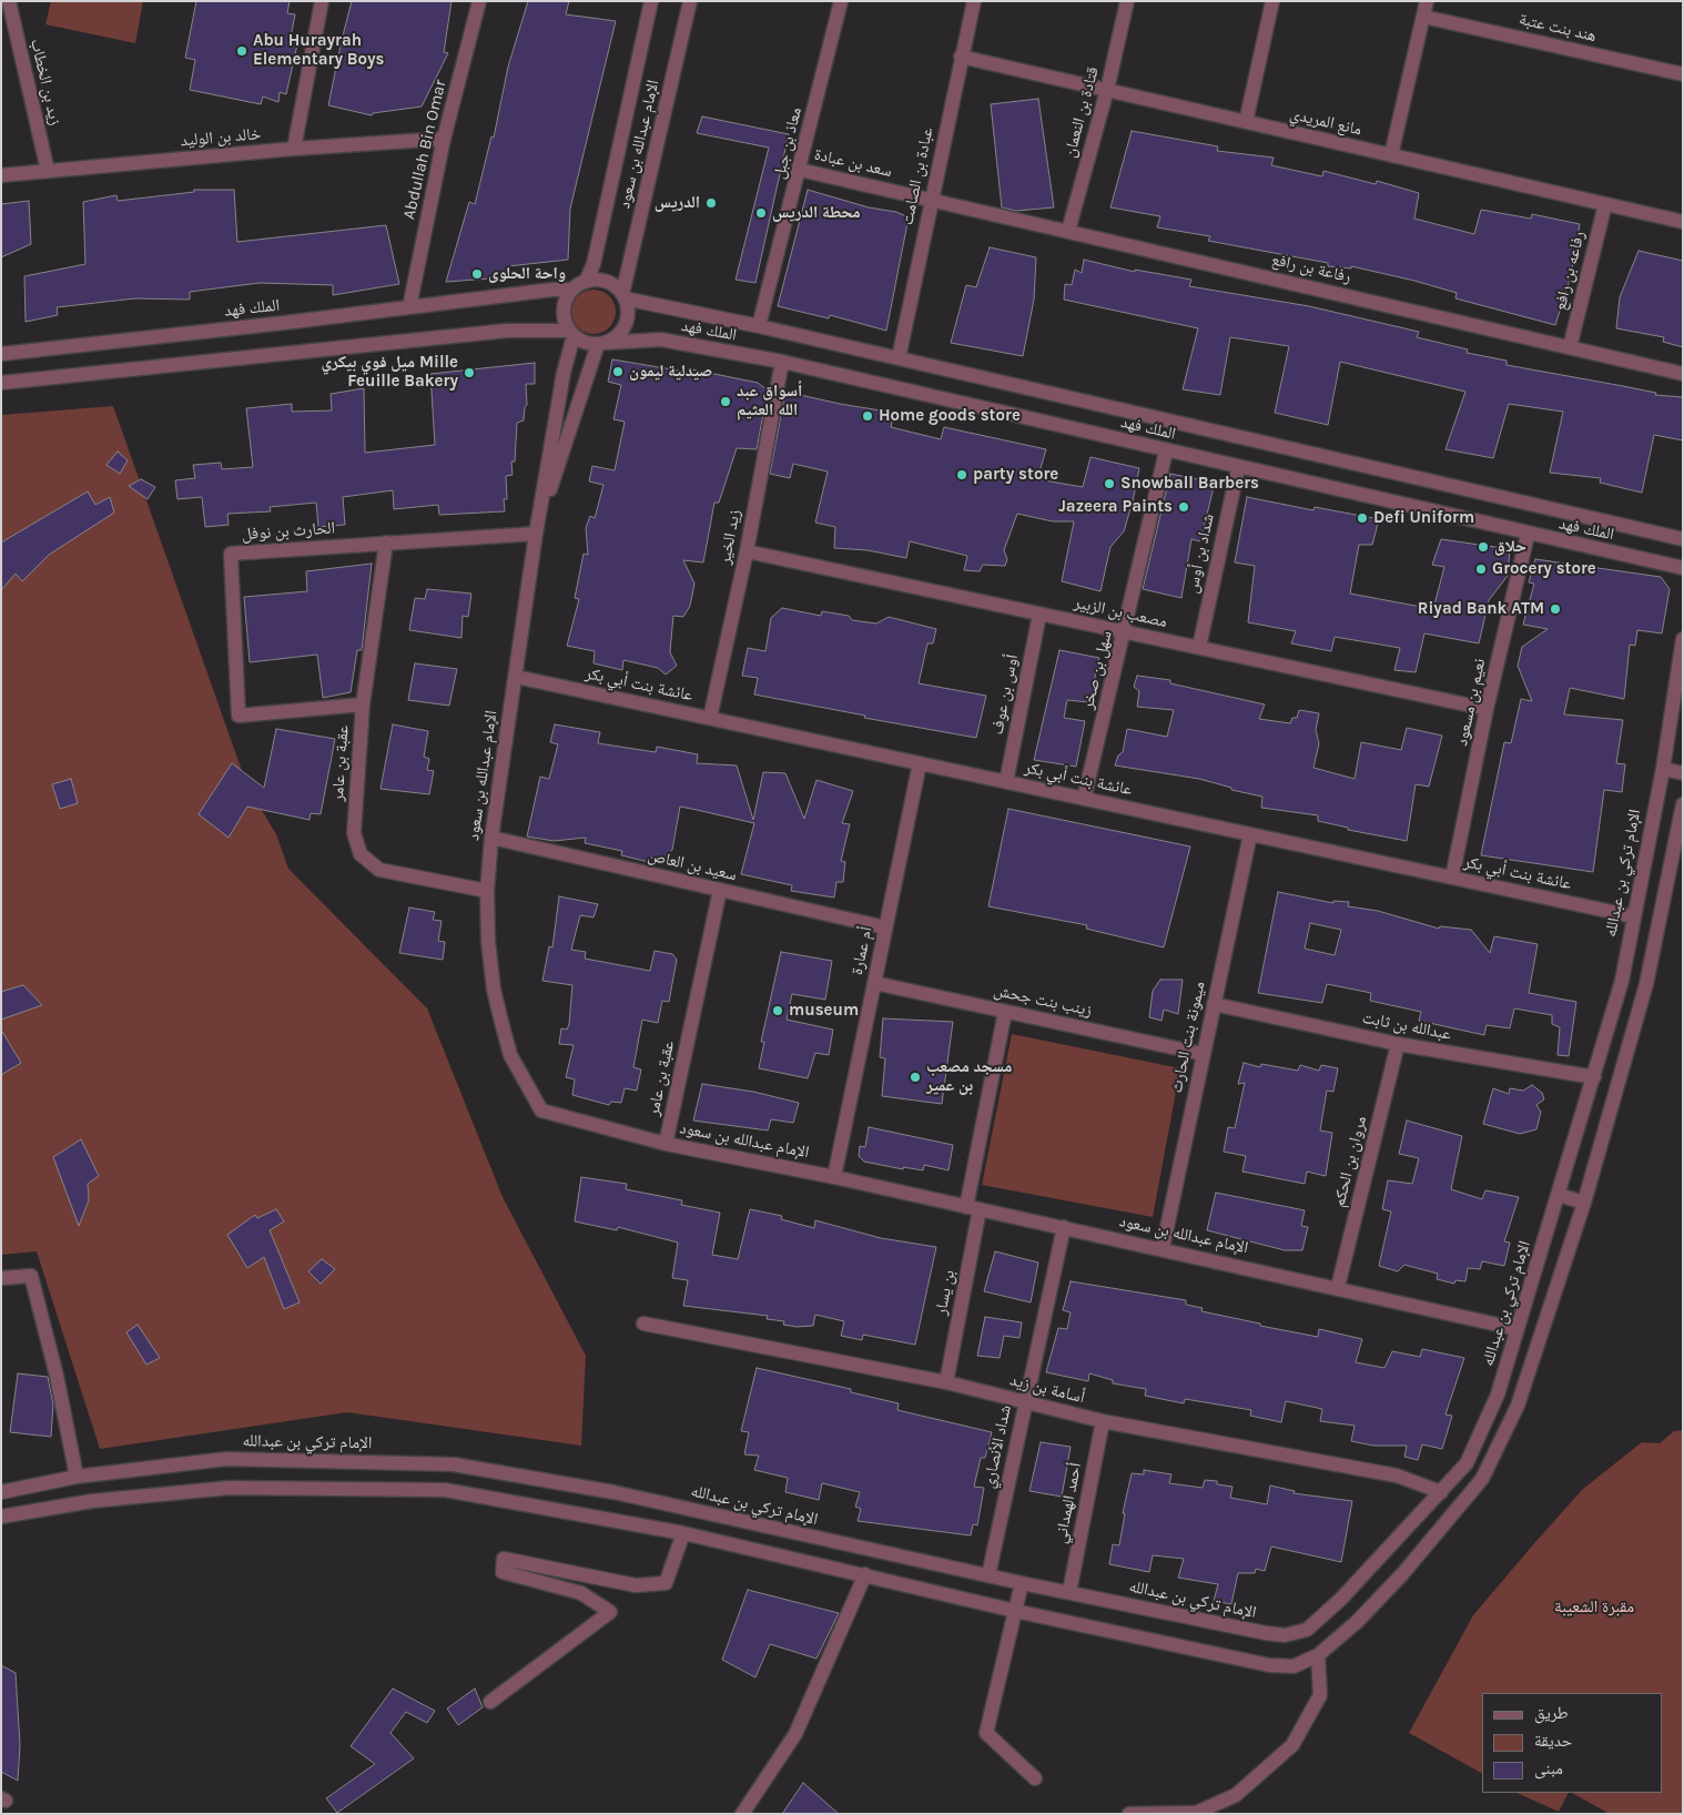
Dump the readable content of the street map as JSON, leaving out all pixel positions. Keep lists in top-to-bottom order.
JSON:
{
  "streets": {
    "street": [
      "هند بنت عتبة",
      "زيد بن الخطاب",
      "قتادة بن النعمان",
      "مانع المريدي",
      "خالد بن الوليد",
      "معاذ بن جبل",
      "الإمام عبدالله بن سعود",
      "Abdullah Bin Omar",
      "سعد بن عبادة",
      "عبادة بن الصامت",
      "رفاعة بن رافع",
      "رفاعه بن رافع",
      "الملك فهد",
      "الحارث بن نوفل",
      "زيد الخير",
      "شداد بن أوس",
      "مصعب بن الزبير",
      "سهل بن صخر",
      "عائشة بنت أبي بكر",
      "أوس بن عوف",
      "نعيم بن مسعود",
      "عقبة بن عامر",
      "سعيد بن العاص",
      "الإمام تركي بن عبدالله",
      "أم عمارة",
      "زينب بنت جحش",
      "عبدالله بن ثابت",
      "ميمونة بنت الحارث",
      "مروان بن الحكم",
      "بن يسار",
      "أسامة بن زيد",
      "شداد الأنصاري",
      "أحمد الهمداني"
    ]
  },
  "crossings": [
    ["زيد بن الخطاب", "خالد بن الوليد"],
    ["قتادة بن النعمان", "مانع المريدي"],
    ["قتادة بن النعمان", "رفاعة بن رافع"],
    ["مانع المريدي", "عبادة بن الصامت"],
    ["مانع المريدي", "رفاعه بن رافع"],
    ["خالد بن الوليد", "Abdullah Bin Omar"],
    ["معاذ بن جبل", "سعد بن عبادة"],
    ["معاذ بن جبل", "الملك فهد"],
    ["الإمام عبدالله بن سعود", "الملك فهد"],
    ["الإمام عبدالله بن سعود", "الحارث بن نوفل"],
    ["الإمام عبدالله بن سعود", "عائشة بنت أبي بكر"],
    ["الإمام عبدالله بن سعود", "عقبة بن عامر"],
    ["الإمام عبدالله بن سعود", "سعيد بن العاص"],
    ["الإمام عبدالله بن سعود", "الإمام تركي بن عبدالله"],
    ["الإمام عبدالله بن سعود", "أم عمارة"],
    ["الإمام عبدالله بن سعود", "ميمونة بنت الحارث"],
    ["الإمام عبدالله بن سعود", "مروان بن الحكم"],
    ["الإمام عبدالله بن سعود", "بن يسار"],
    ["الإمام عبدالله بن سعود", "شداد الأنصاري"],
    ["Abdullah Bin Omar", "الملك فهد"],
    ["سعد بن عبادة", "عبادة بن الصامت"],
    ["سعد بن عبادة", "رفاعة بن رافع"],
    ["عبادة بن الصامت", "رفاعة بن رافع"],
    ["عبادة بن الصامت", "الملك فهد"],
    ["رفاعة بن رافع", "رفاعه بن رافع"],
    ["الملك فهد", "زيد الخير"],
    ["الملك فهد", "شداد بن أوس"],
    ["الملك فهد", "سهل بن صخر"],
    ["الملك فهد", "نعيم بن مسعود"],
    ["الحارث بن نوفل", "عقبة بن عامر"],
    ["زيد الخير", "مصعب بن الزبير"],
    ["زيد الخير", "عائشة بنت أبي بكر"],
    ["شداد بن أوس", "مصعب بن الزبير"],
    ["مصعب بن الزبير", "سهل بن صخر"],
    ["مصعب بن الزبير", "أوس بن عوف"],
    ["مصعب بن الزبير", "نعيم بن مسعود"],
    ["سهل بن صخر", "عائشة بنت أبي بكر"],
    ["عائشة بنت أبي بكر", "أوس بن عوف"],
    ["عائشة بنت أبي بكر", "نعيم بن مسعود"],
    ["عائشة بنت أبي بكر", "الإمام تركي بن عبدالله"],
    ["عائشة بنت أبي بكر", "أم عمارة"],
    ["عائشة بنت أبي بكر", "ميمونة بنت الحارث"],
    ["عقبة بن عامر", "سعيد بن العاص"],
    ["سعيد بن العاص", "أم عمارة"],
    ["الإمام تركي بن عبدالله", "عبدالله بن ثابت"],
    ["الإمام تركي بن عبدالله", "أسامة بن زيد"],
    ["الإمام تركي بن عبدالله", "شداد الأنصاري"],
    ["الإمام تركي بن عبدالله", "أحمد الهمداني"],
    ["أم عمارة", "زينب بنت جحش"],
    ["زينب بنت جحش", "ميمونة بنت الحارث"],
    ["زينب بنت جحش", "بن يسار"],
    ["عبدالله بن ثابت", "ميمونة بنت الحارث"],
    ["عبدالله بن ثابت", "مروان بن الحكم"],
    ["بن يسار", "أسامة بن زيد"],
    ["أسامة بن زيد", "شداد الأنصاري"],
    ["أسامة بن زيد", "أحمد الهمداني"]
  ],
  "parks": ["مقبرة الشعيبة"],
  "places": [
    "Abu Hurayrah Elementary Boys",
    "الدريس",
    "محطة الدريس",
    "واحة الحلوى",
    "صيدلية ليمون",
    "ميل فوي بيكري Mille Feuille Bakery",
    "أسواق عبد الله العثيم",
    "Home goods store",
    "party store",
    "Snowball Barbers",
    "Jazeera Paints",
    "Defi Uniform",
    "حلاق",
    "Grocery store",
    "Riyad Bank ATM",
    "museum",
    "مسجد مصعب بن عمير"
  ],
  "legend": ["طريق", "حديقة", "مبنى"]
}
